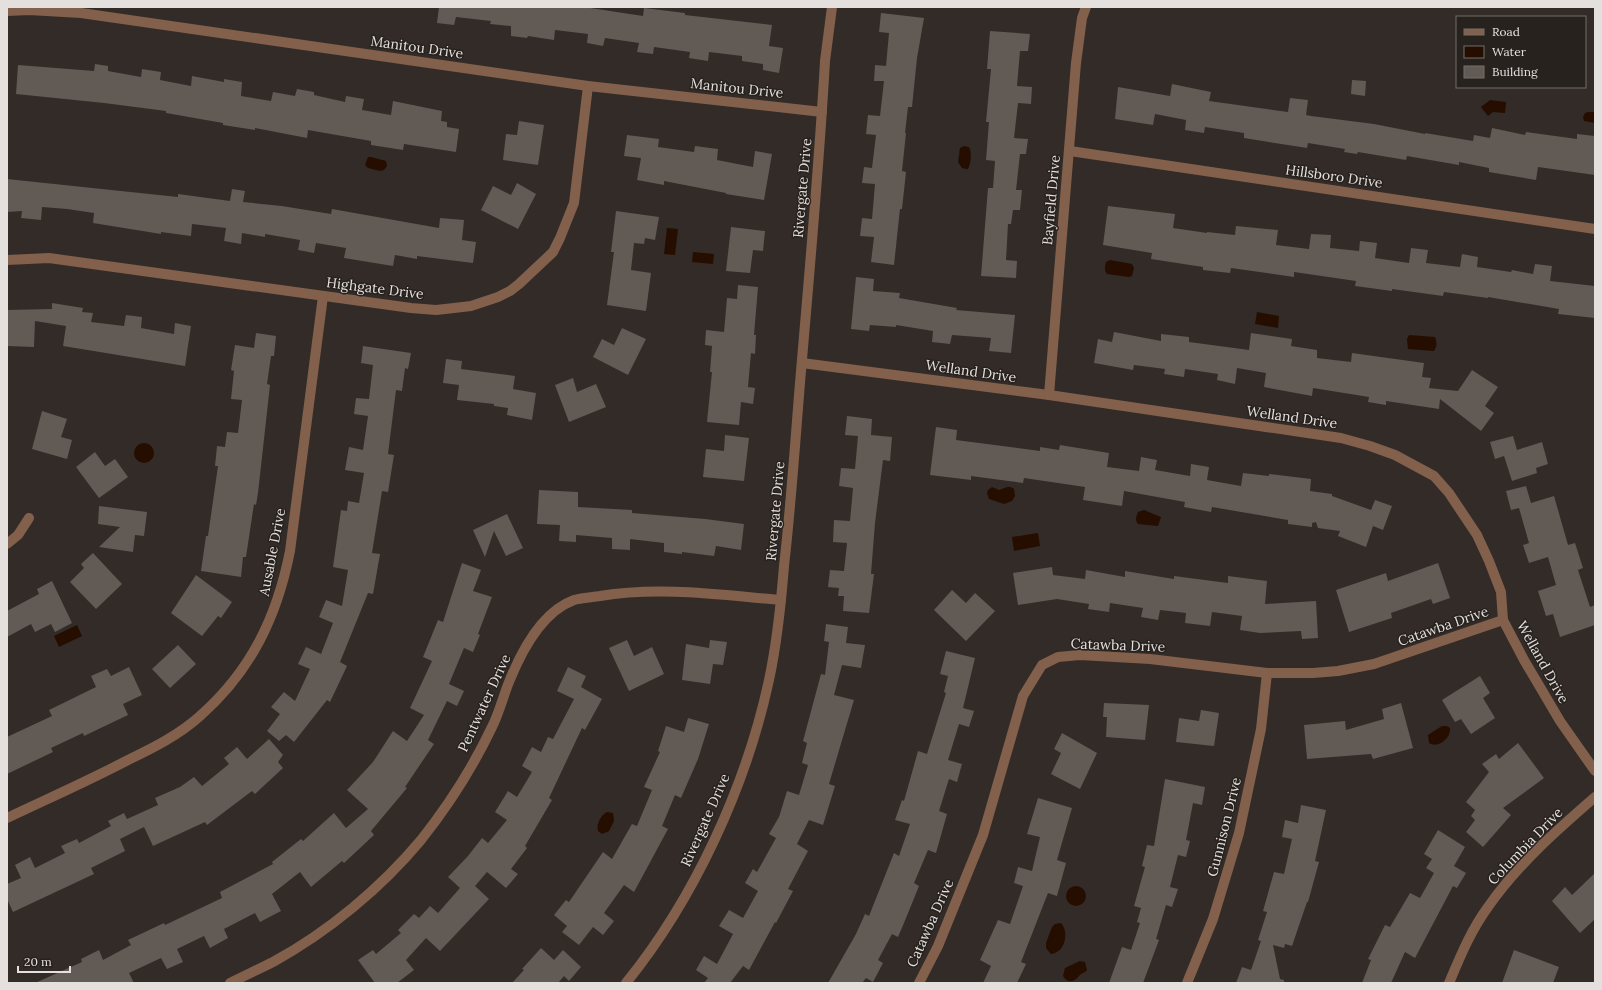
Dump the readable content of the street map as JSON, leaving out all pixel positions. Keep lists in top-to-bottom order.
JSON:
{
  "streets": {
    "street": [
      "Manitou Drive",
      "Hillsboro Drive",
      "Rivergate Drive",
      "Bayfield Drive",
      "Highgate Drive",
      "Welland Drive",
      "Ausable Drive",
      "Catawba Drive",
      "Pentwater Drive",
      "Gunnison Drive",
      "Columbia Drive"
    ]
  },
  "crossings": [
    ["Manitou Drive", "Rivergate Drive"],
    ["Manitou Drive", "Highgate Drive"],
    ["Hillsboro Drive", "Bayfield Drive"],
    ["Rivergate Drive", "Welland Drive"],
    ["Rivergate Drive", "Pentwater Drive"],
    ["Bayfield Drive", "Welland Drive"],
    ["Highgate Drive", "Ausable Drive"],
    ["Welland Drive", "Catawba Drive"],
    ["Catawba Drive", "Gunnison Drive"]
  ],
  "legend": ["Road", "Water", "Building"],
  "scale_bar": "20 m"
}
